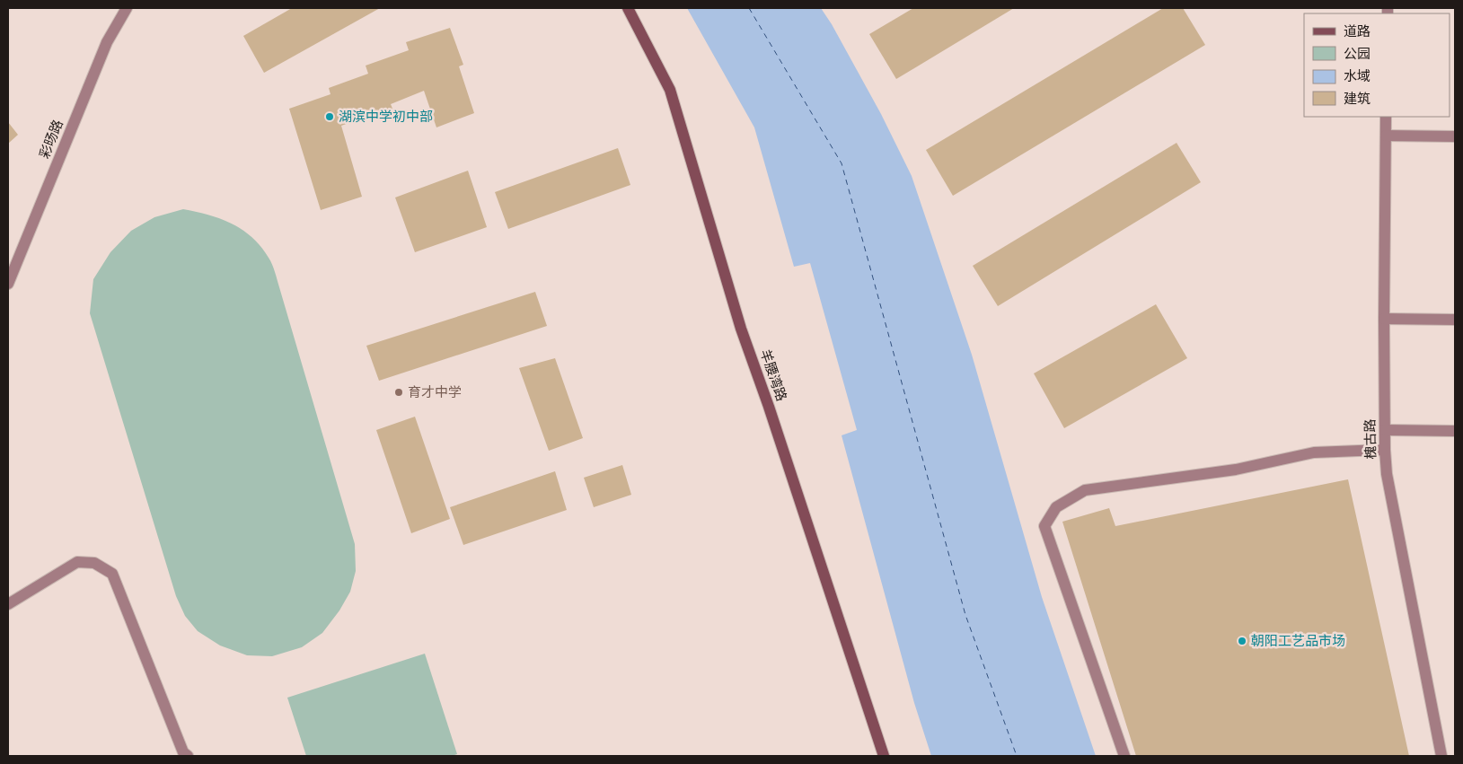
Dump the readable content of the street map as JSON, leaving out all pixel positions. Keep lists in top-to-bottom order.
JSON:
{
  "streets": {
    "street": ["彩旸路", "羊腰湾路", "槐古路"]
  },
  "places": ["湖滨中学初中部", "育才中学", "朝阳工艺品市场"],
  "legend": [
    "道路",
    "公园",
    "水域",
    "建筑"
  ]
}
